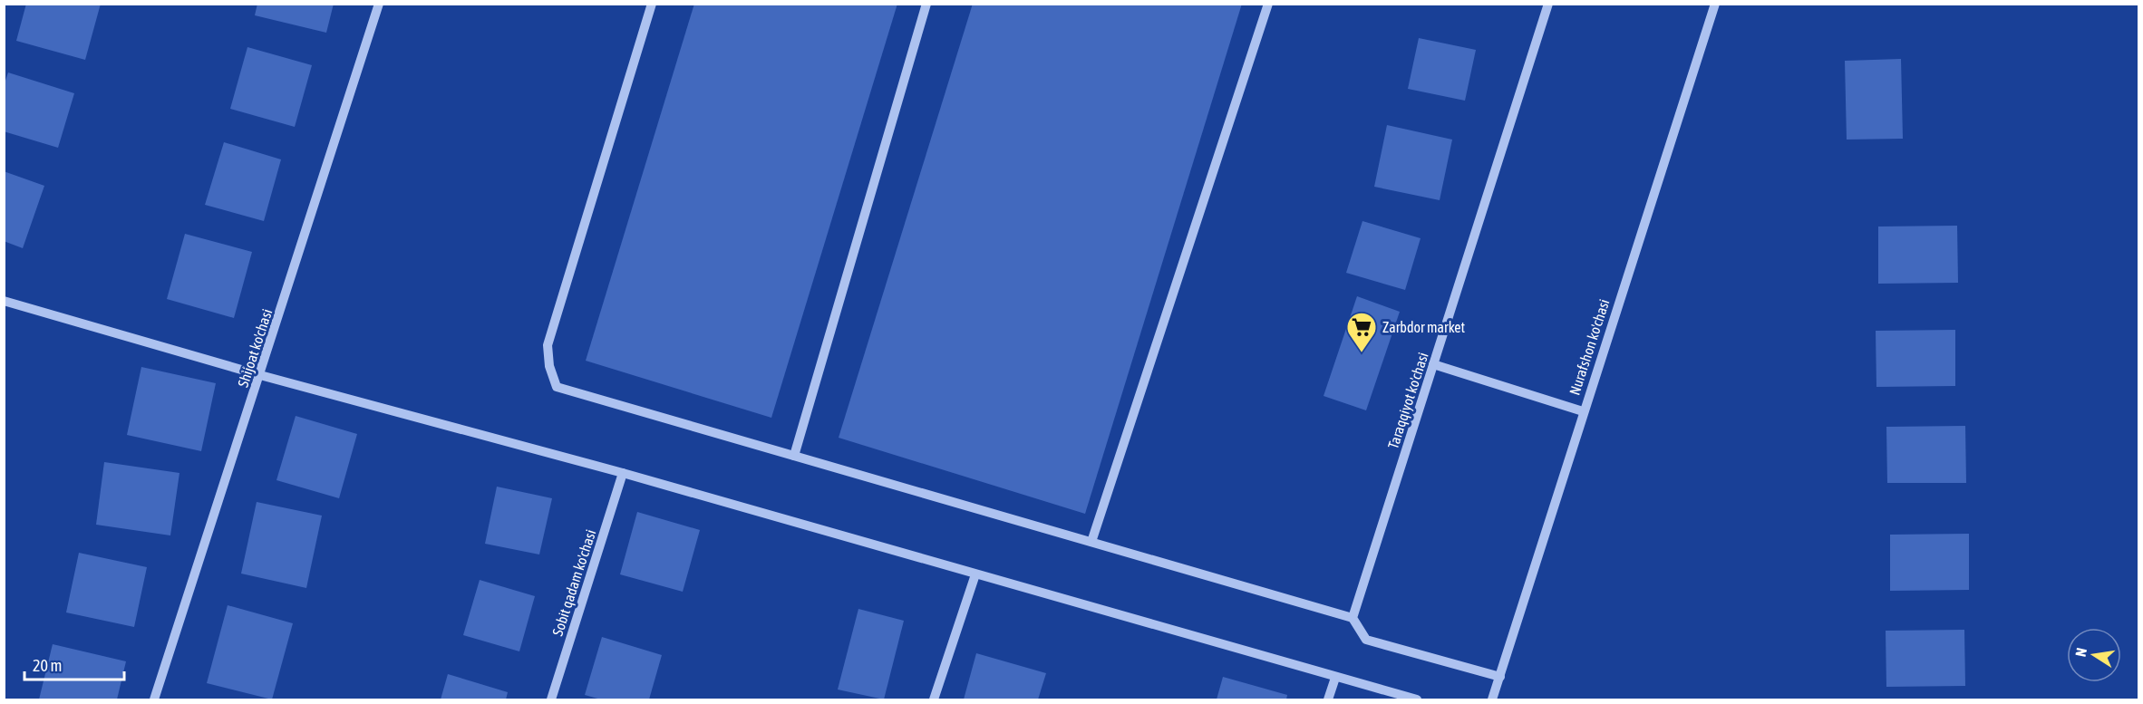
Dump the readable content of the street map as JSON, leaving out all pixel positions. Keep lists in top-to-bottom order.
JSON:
{
  "streets": {
    "street": [
      "Nurafshon ko'chasi",
      "Shijoat ko'chasi",
      "Taraqqiyot ko'chasi",
      "Sobit qadam ko'chasi"
    ]
  },
  "places": {
    "supermarket": ["Zarbdor market"]
  },
  "scale_bar": "20 m",
  "north": "left"
}
